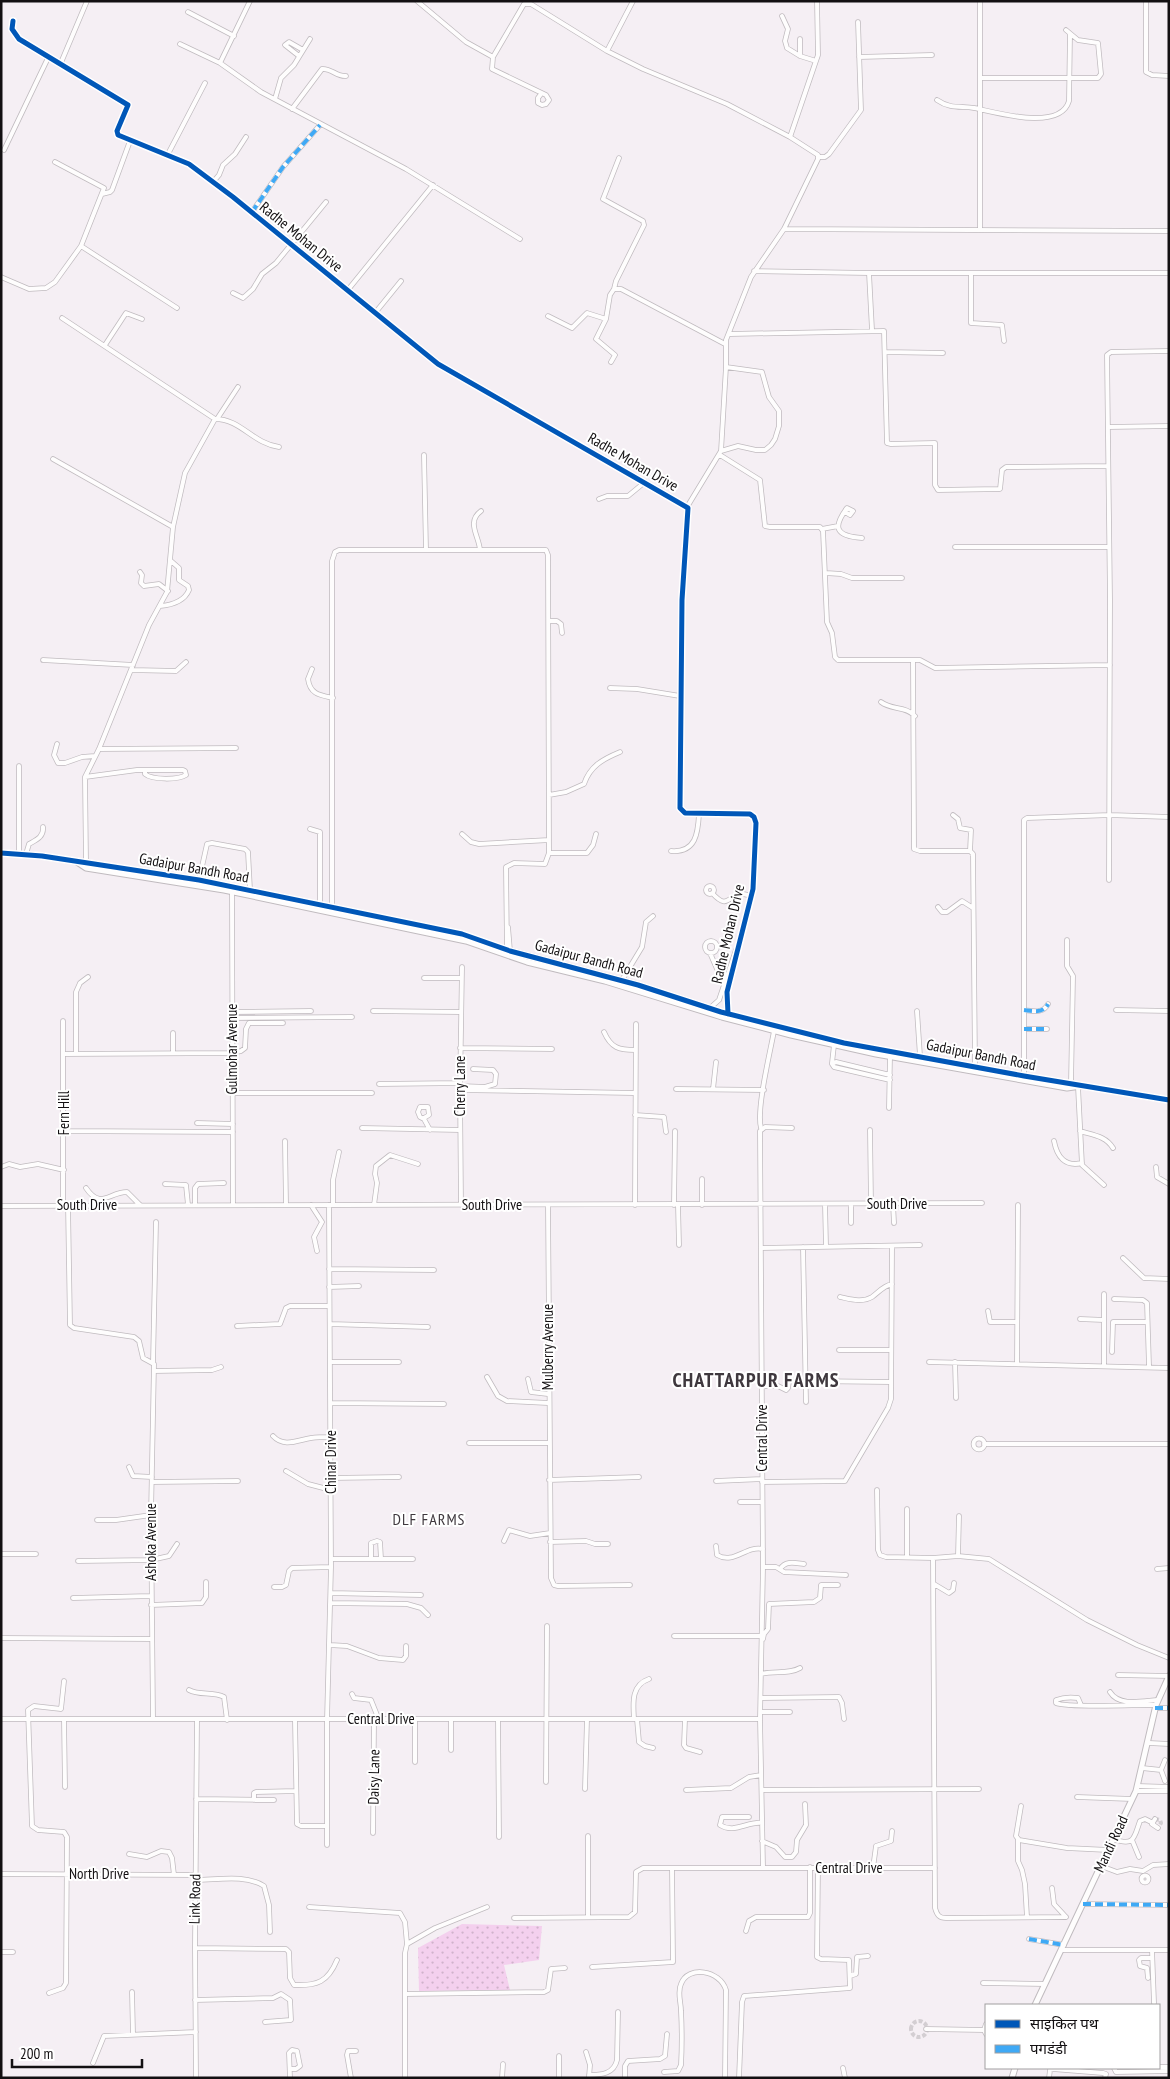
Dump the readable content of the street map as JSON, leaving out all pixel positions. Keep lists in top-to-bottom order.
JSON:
{
  "streets": {
    "street": [
      "Radhe Mohan Drive",
      "Gadaipur Bandh Road",
      "Gulmohar Avenue",
      "Cherry Lane",
      "Fern Hill",
      "South Drive",
      "Mulberry Avenue",
      "Central Drive",
      "Chinar Drive",
      "Ashoka Avenue",
      "Daisy Lane",
      "Mandi Road",
      "North Drive",
      "Link Road"
    ]
  },
  "crossings": [
    ["Radhe Mohan Drive", "Gadaipur Bandh Road"],
    ["Gulmohar Avenue", "South Drive"],
    ["Cherry Lane", "South Drive"],
    ["Fern Hill", "South Drive"],
    ["Fern Hill", "Ashoka Avenue"],
    ["South Drive", "Mulberry Avenue"],
    ["South Drive", "Central Drive"],
    ["South Drive", "Chinar Drive"],
    ["Central Drive", "Chinar Drive"],
    ["Central Drive", "Ashoka Avenue"],
    ["Central Drive", "Daisy Lane"],
    ["Central Drive", "Link Road"],
    ["North Drive", "Link Road"]
  ],
  "districts": ["CHATTARPUR FARMS", "DLF FARMS"],
  "legend": ["साइकिल पथ", "पगडंडी"],
  "scale_bar": "200 m"
}
